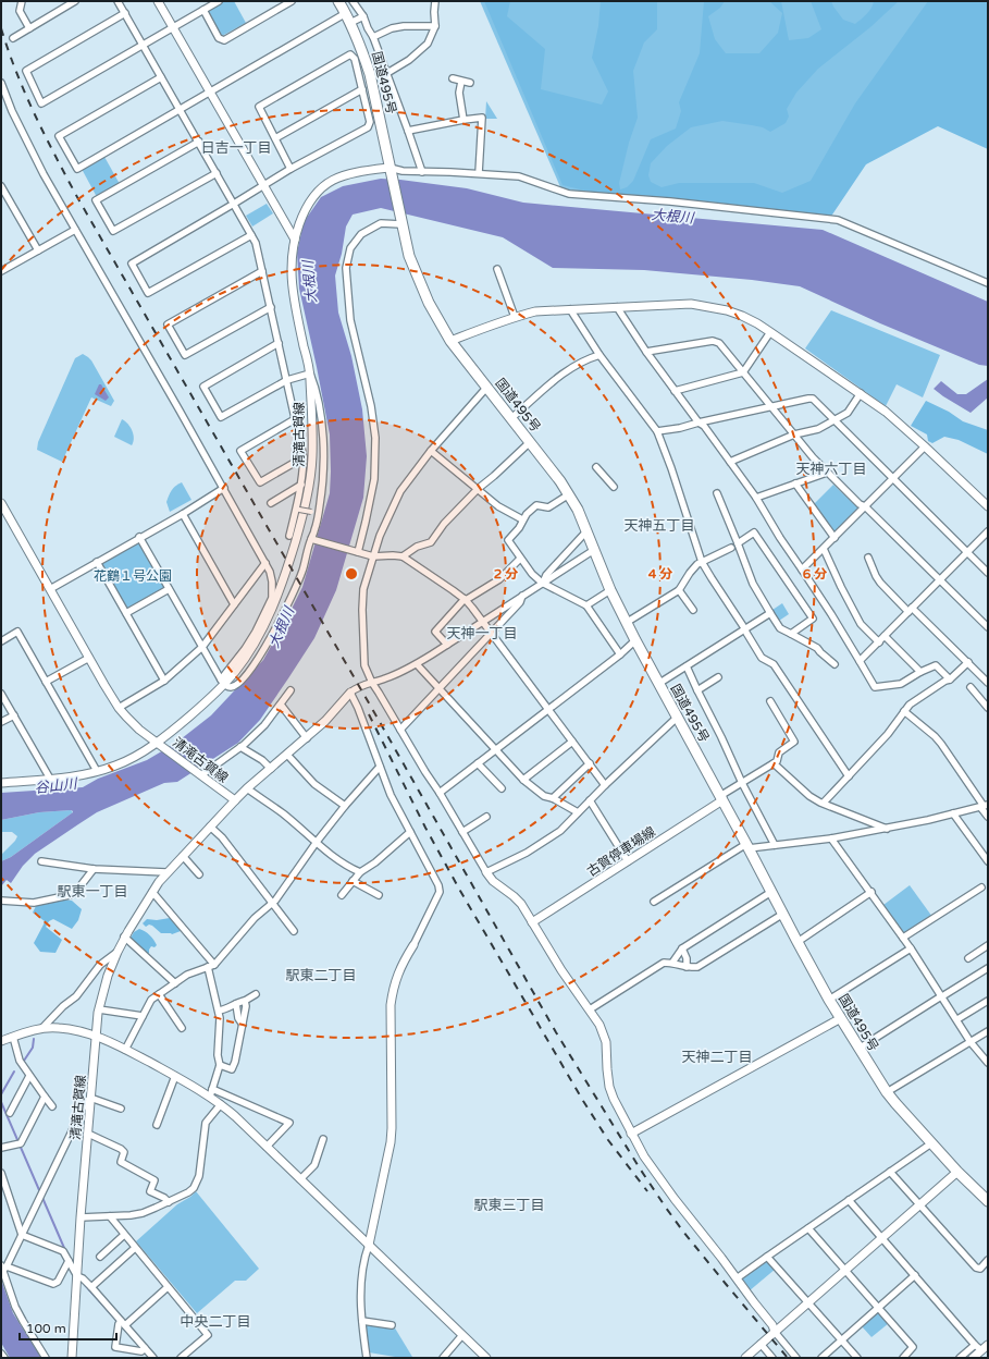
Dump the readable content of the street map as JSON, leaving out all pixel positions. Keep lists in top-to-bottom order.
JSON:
{
  "streets": {
    "highway": ["国道495号"],
    "street": ["清滝古賀線", "古賀停車場線"]
  },
  "crossings": [
    ["国道495号", "清滝古賀線"],
    ["国道495号", "古賀停車場線"]
  ],
  "districts": [
    "日吉一丁目",
    "天神六丁目",
    "天神五丁目",
    "天神一丁目",
    "駅東一丁目",
    "駅東二丁目",
    "天神二丁目",
    "駅東三丁目",
    "中央二丁目"
  ],
  "water": ["大根川", "谷山川"],
  "parks": ["花鶴１号公園"],
  "scale_bar": "100 m",
  "rings": ["2 分", "4 分", "6 分"]
}
